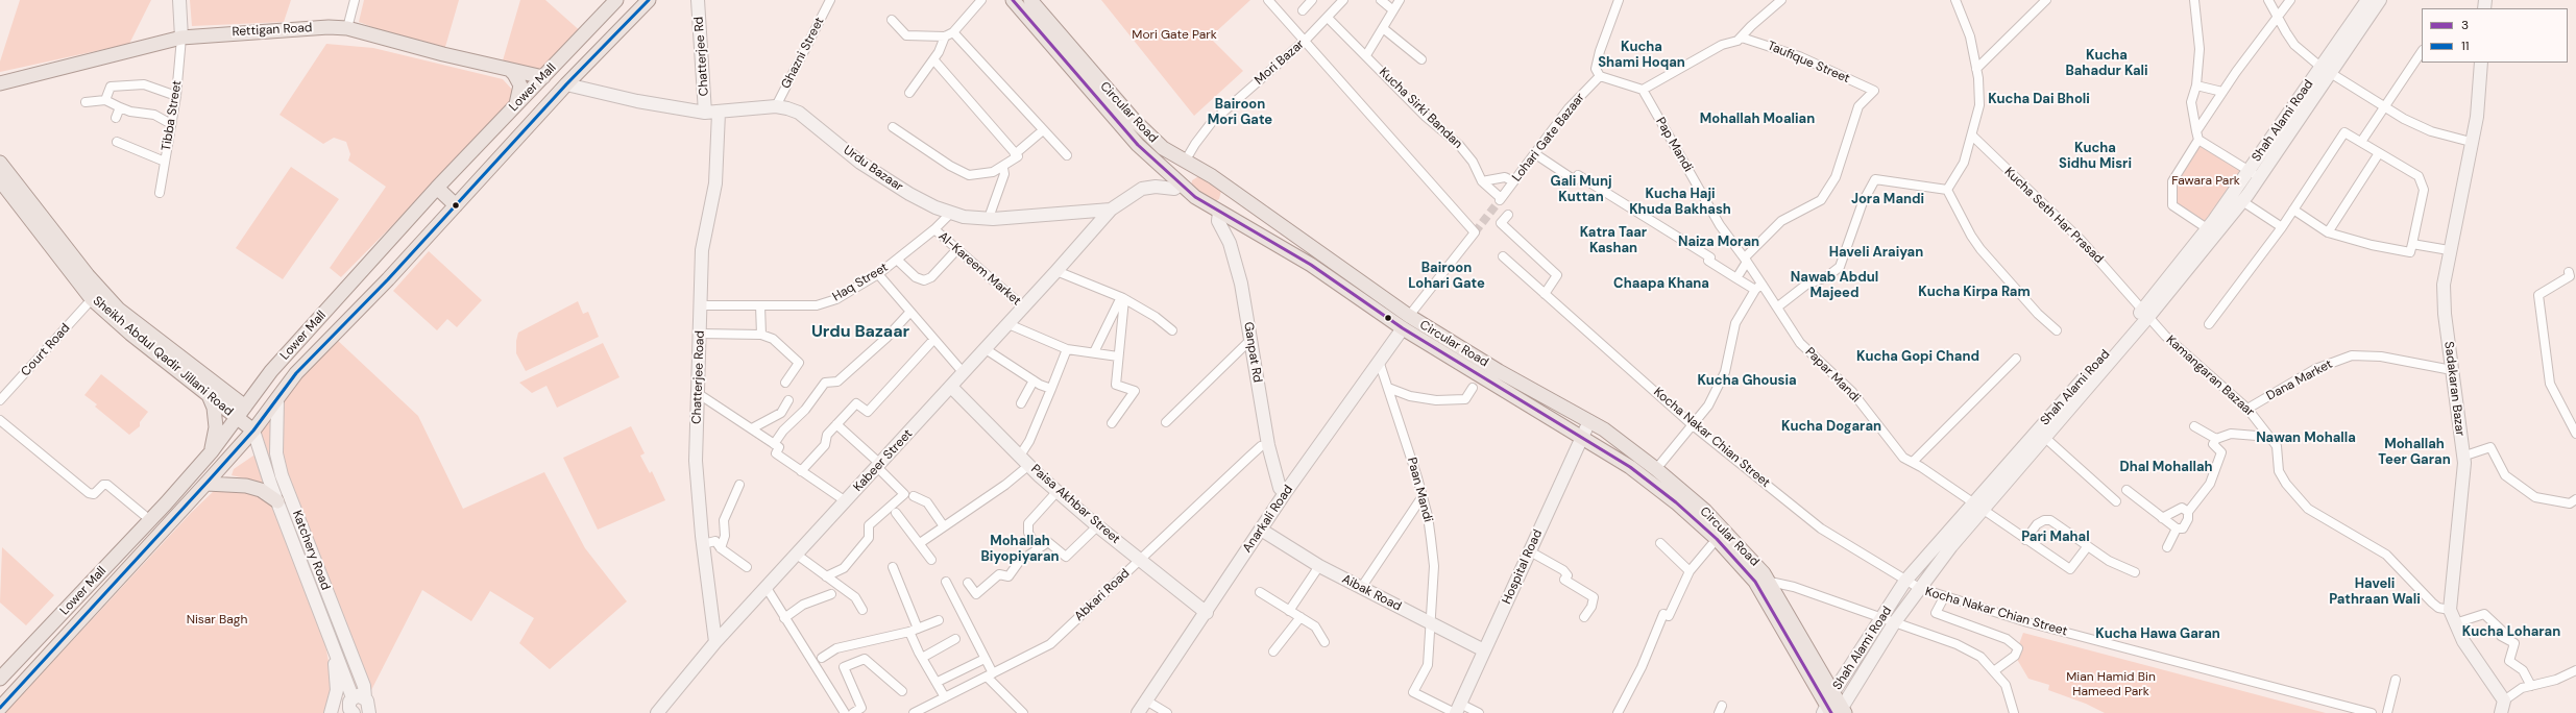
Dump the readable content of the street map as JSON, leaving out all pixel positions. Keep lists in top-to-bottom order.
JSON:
{
  "streets": {
    "main road": [
      "Rettigan Road",
      "Lower Mall",
      "Circular Road",
      "Sheikh Abdul Qadir Jillani Road"
    ],
    "street": [
      "Ghazni Street",
      "Chatterjee Rd",
      "Mori Bazar",
      "Taufique Street",
      "Kucha Sirki Bandan",
      "Tibba Street",
      "Shah Alami Road",
      "Lohari Gate Bazaar",
      "Pap Mandi",
      "Urdu Bazaar",
      "Kucha Seth Har Prasad",
      "Al-Kareem Market",
      "Haq Street",
      "Court Road",
      "Ganpat Rd",
      "Papar Mandi",
      "Kamangaran Bazaar",
      "Chatterjee Road",
      "Dana Market",
      "Sadakaran Bazar",
      "Kocha Nakar Chian Street",
      "Kabeer Street",
      "Paan Mandi",
      "Paisa Akhbar Street",
      "Anarkali Road",
      "Katchery Road",
      "Hospital Road",
      "Aibak Road",
      "Abkari Road"
    ]
  },
  "crossings": [
    ["Rettigan Road", "Lower Mall"],
    ["Rettigan Road", "Tibba Street"],
    ["Ghazni Street", "Urdu Bazaar"],
    ["Chatterjee Rd", "Urdu Bazaar"],
    ["Mori Bazar", "Kucha Sirki Bandan"],
    ["Mori Bazar", "Circular Road"],
    ["Taufique Street", "Pap Mandi"],
    ["Lower Mall", "Urdu Bazaar"],
    ["Lower Mall", "Sheikh Abdul Qadir Jillani Road"],
    ["Lower Mall", "Katchery Road"],
    ["Kucha Sirki Bandan", "Lohari Gate Bazaar"],
    ["Circular Road", "Shah Alami Road"],
    ["Circular Road", "Urdu Bazaar"],
    ["Circular Road", "Ganpat Rd"],
    ["Circular Road", "Anarkali Road"],
    ["Circular Road", "Hospital Road"],
    ["Shah Alami Road", "Kucha Seth Har Prasad"],
    ["Shah Alami Road", "Papar Mandi"],
    ["Shah Alami Road", "Kamangaran Bazaar"],
    ["Shah Alami Road", "Kocha Nakar Chian Street"],
    ["Pap Mandi", "Papar Mandi"],
    ["Urdu Bazaar", "Haq Street"],
    ["Urdu Bazaar", "Chatterjee Road"],
    ["Urdu Bazaar", "Kabeer Street"],
    ["Kucha Seth Har Prasad", "Kamangaran Bazaar"],
    ["Al-Kareem Market", "Haq Street"],
    ["Al-Kareem Market", "Kabeer Street"],
    ["Haq Street", "Chatterjee Road"],
    ["Court Road", "Sheikh Abdul Qadir Jillani Road"],
    ["Ganpat Rd", "Anarkali Road"],
    ["Ganpat Rd", "Abkari Road"],
    ["Sheikh Abdul Qadir Jillani Road", "Katchery Road"],
    ["Kamangaran Bazaar", "Dana Market"],
    ["Kamangaran Bazaar", "Sadakaran Bazar"],
    ["Chatterjee Road", "Kabeer Street"],
    ["Dana Market", "Sadakaran Bazar"],
    ["Kabeer Street", "Paisa Akhbar Street"],
    ["Paan Mandi", "Anarkali Road"],
    ["Paan Mandi", "Hospital Road"],
    ["Paan Mandi", "Aibak Road"],
    ["Paisa Akhbar Street", "Anarkali Road"],
    ["Paisa Akhbar Street", "Abkari Road"],
    ["Anarkali Road", "Aibak Road"],
    ["Hospital Road", "Aibak Road"]
  ],
  "districts": [
    "Kucha Shami Hoqan",
    "Kucha Bahadur Kali",
    "Kucha Dai Bholi",
    "Bairoon Mori Gate",
    "Mohallah Moalian",
    "Kucha Sidhu Misri",
    "Gali Munj Kuttan",
    "Kucha Haji Khuda Bakhash",
    "Jora Mandi",
    "Katra Taar Kashan",
    "Naiza Moran",
    "Haveli Araiyan",
    "Bairoon Lohari Gate",
    "Nawab Abdul Majeed",
    "Chaapa Khana",
    "Kucha Kirpa Ram",
    "Urdu Bazaar",
    "Kucha Gopi Chand",
    "Kucha Ghousia",
    "Kucha Dogaran",
    "Nawan Mohalla",
    "Mohallah Teer Garan",
    "Dhal Mohallah",
    "Pari Mahal",
    "Mohallah Biyopiyaran",
    "Haveli Pathraan Wali",
    "Kucha Loharan",
    "Kucha Hawa Garan"
  ],
  "parks": [
    "Mori Gate Park",
    "Fawara Park",
    "Nisar Bagh",
    "Mian Hamid Bin Hameed Park"
  ],
  "lines": ["transit line 3", "transit line 11"],
  "legend": ["3", "11"]
}
